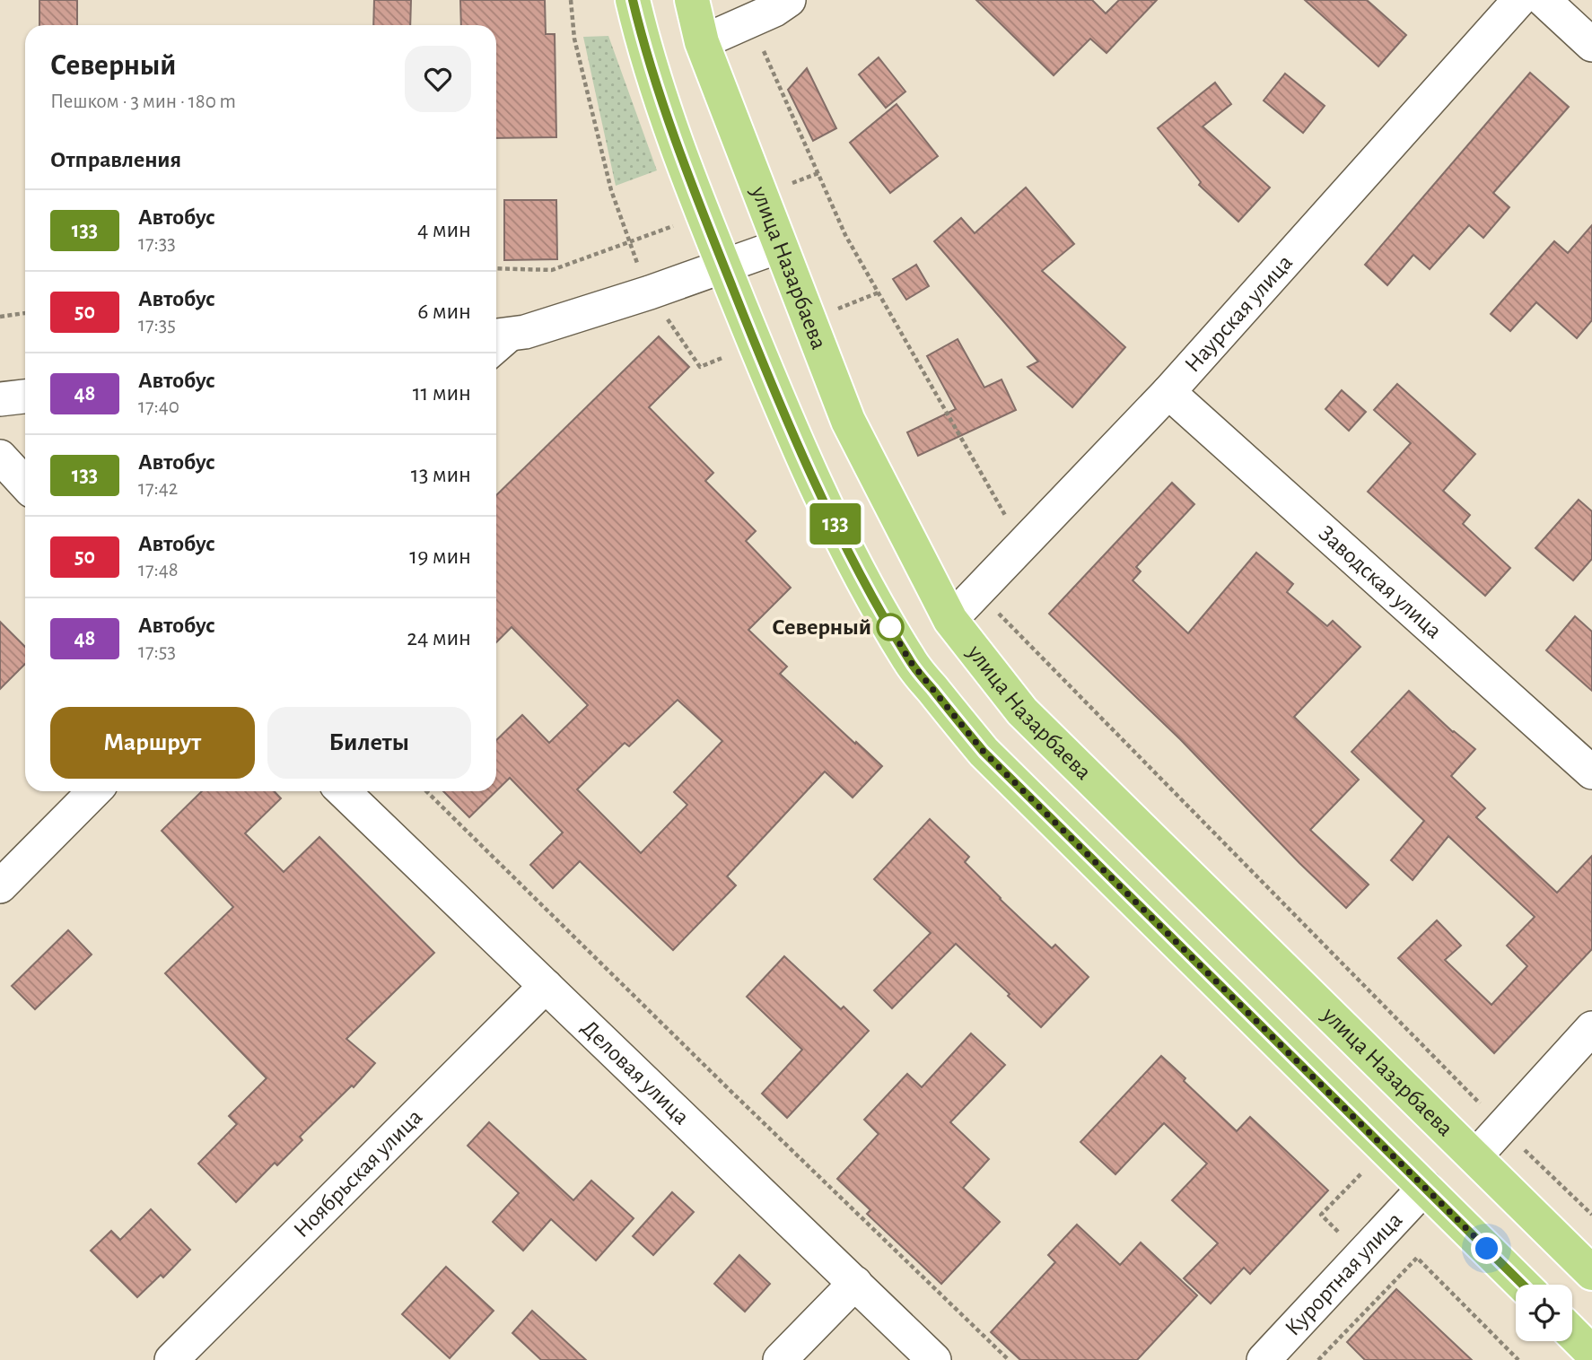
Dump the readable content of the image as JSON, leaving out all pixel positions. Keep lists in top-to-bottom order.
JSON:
{
  "streets": {
    "main road": ["улица Назарбаева"],
    "street": [
      "Наурская улица",
      "Заводская улица",
      "Деловая улица",
      "Ноябрьская улица",
      "Курортная улица"
    ]
  },
  "crossings": [
    ["улица Назарбаева", "Наурская улица"],
    ["Наурская улица", "Заводская улица"],
    ["Деловая улица", "Ноябрьская улица"]
  ],
  "places": ["Северный"],
  "lines": ["bus line 133"],
  "page": {
    "on_map": "133",
    "heading": [
      ["Северный", "Пешком · 3 мин · 180 m"],
      "Отправления"
    ],
    "list": [
      {
        "mark": "133",
        "name": "Автобус",
        "note": "17:33",
        "value": "4 мин"
      },
      {
        "mark": "50",
        "name": "Автобус",
        "note": "17:35",
        "value": "6 мин"
      },
      {
        "mark": "48",
        "name": "Автобус",
        "note": "17:40",
        "value": "11 мин"
      },
      {
        "mark": "133",
        "name": "Автобус",
        "note": "17:42",
        "value": "13 мин"
      },
      {
        "mark": "50",
        "name": "Автобус",
        "note": "17:48",
        "value": "19 мин"
      },
      {
        "mark": "48",
        "name": "Автобус",
        "note": "17:53",
        "value": "24 мин"
      }
    ],
    "buttons": ["Маршрут", "Билеты"]
  }
}
